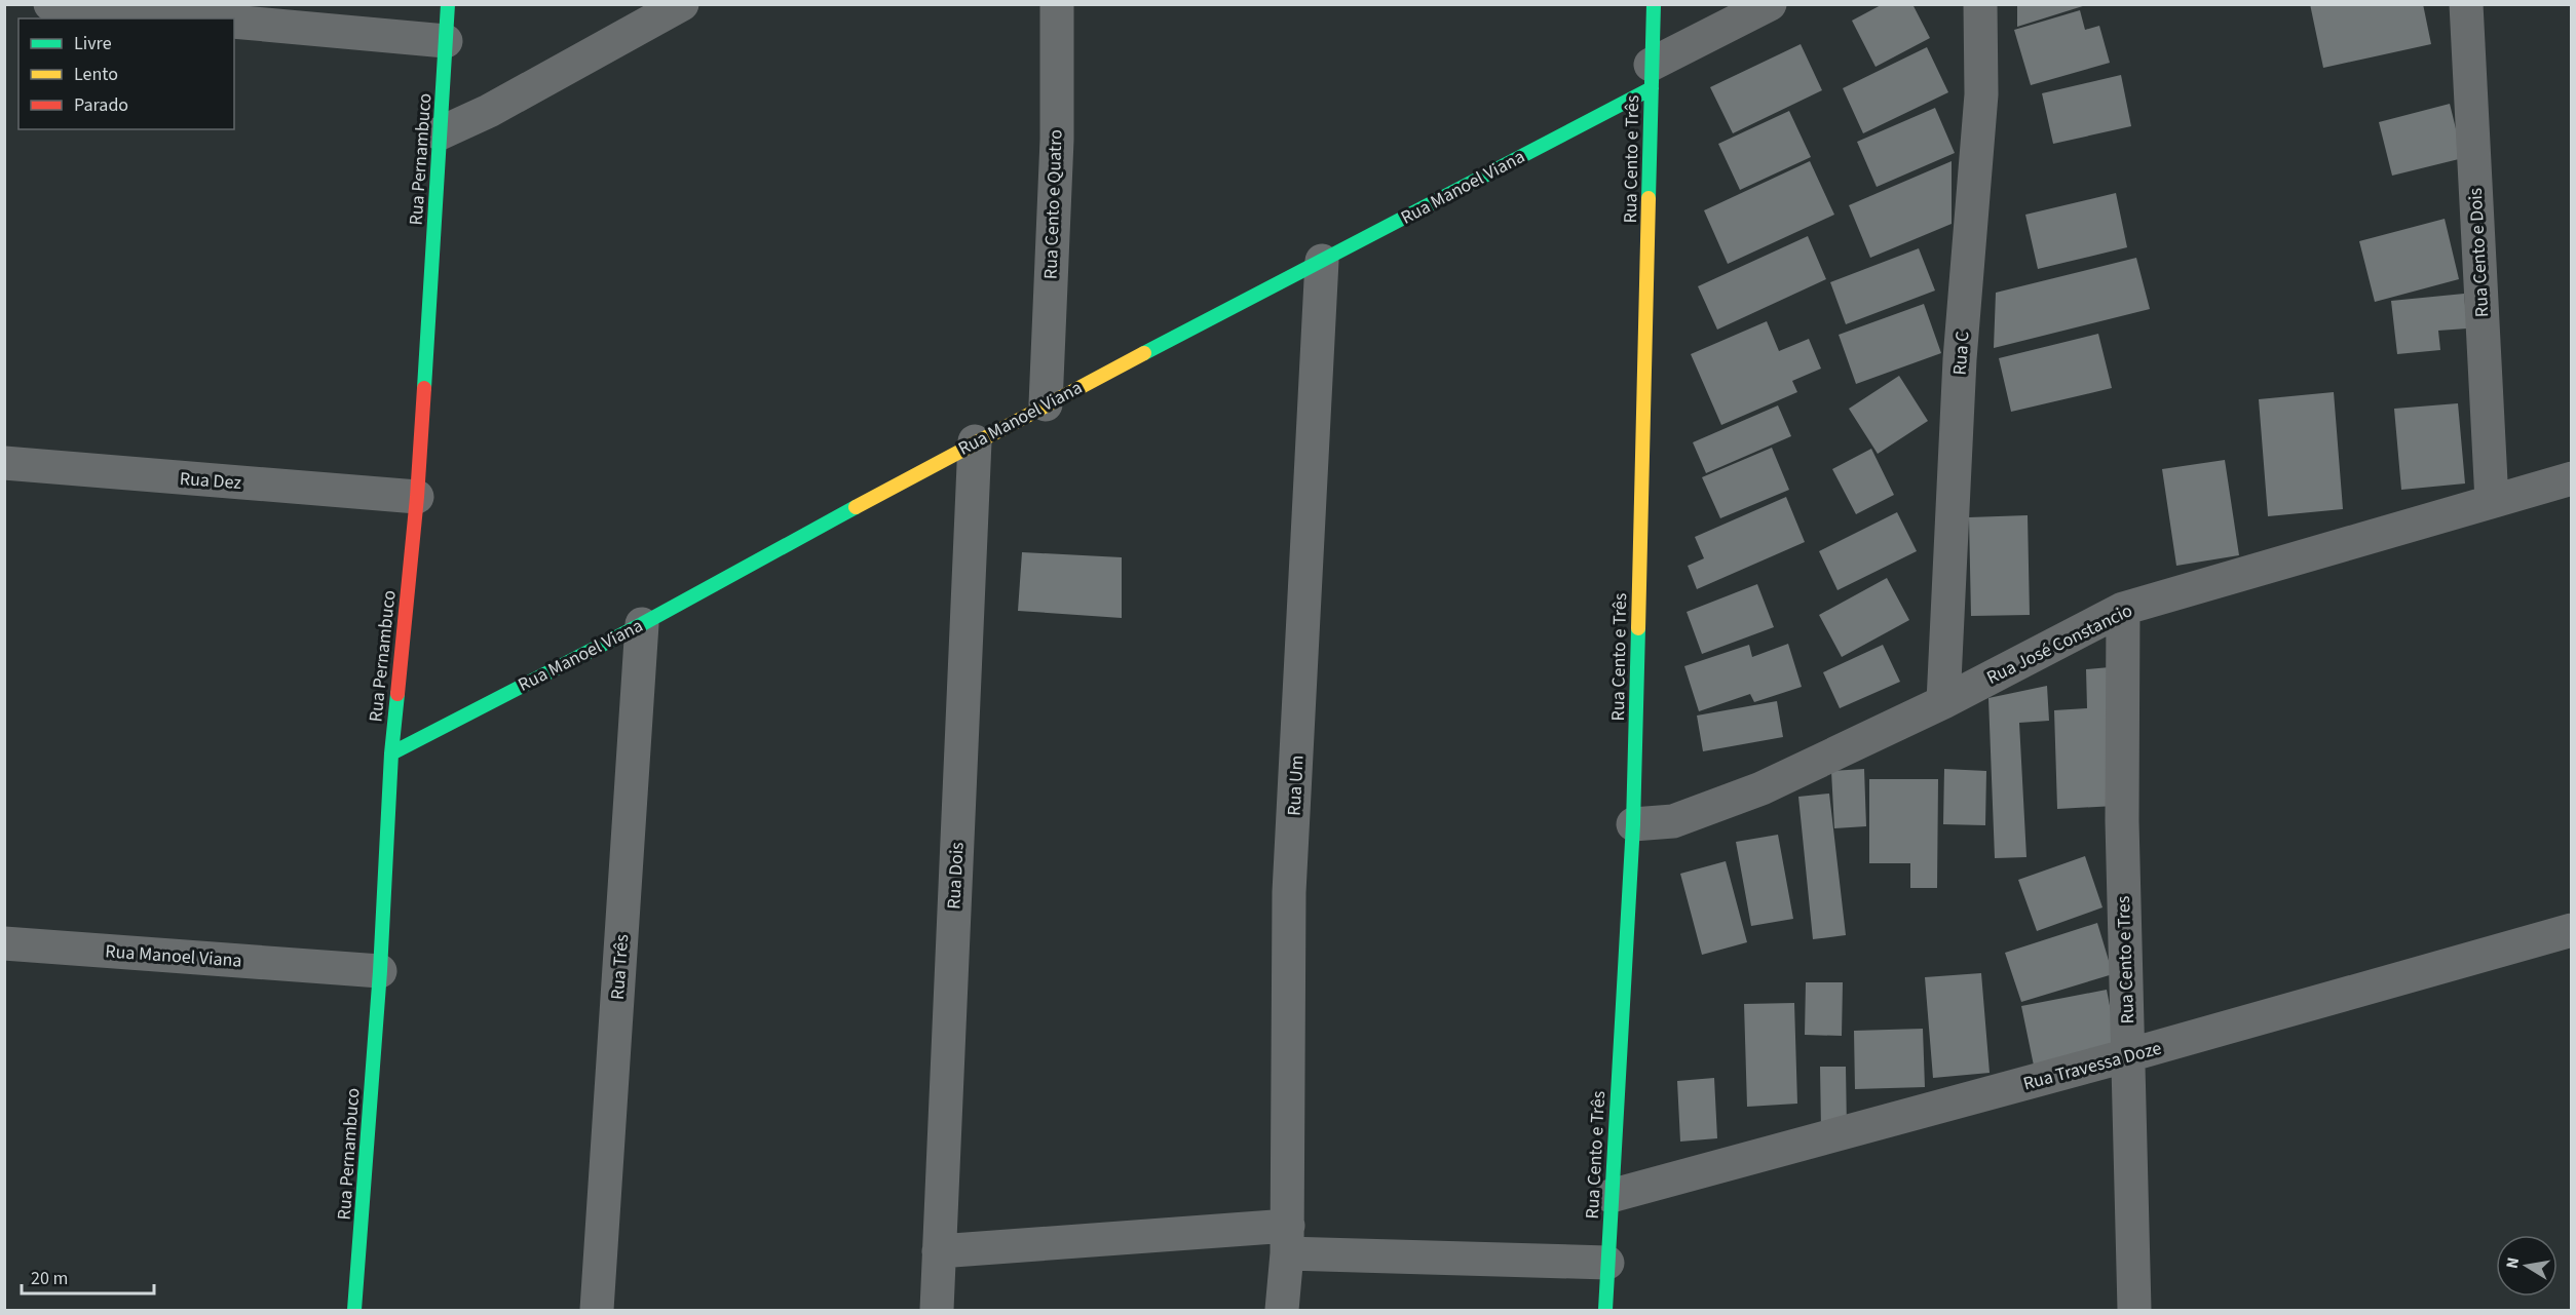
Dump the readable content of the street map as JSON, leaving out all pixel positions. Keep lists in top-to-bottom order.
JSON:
{
  "streets": {
    "street": [
      "Rua Pernambuco",
      "Rua Cento e Três",
      "Rua Manoel Viana",
      "Rua Cento e Quatro",
      "Rua Cento e Dois",
      "Rua C",
      "Rua Dez",
      "Rua José Constancio",
      "Rua Um",
      "Rua Dois",
      "Rua Cento e Tres",
      "Rua Três",
      "Rua Travessa Doze"
    ]
  },
  "crossings": [
    ["Rua Pernambuco", "Rua Manoel Viana"],
    ["Rua Pernambuco", "Rua Dez"],
    ["Rua Cento e Três", "Rua Manoel Viana"],
    ["Rua Cento e Três", "Rua José Constancio"],
    ["Rua Cento e Três", "Rua Travessa Doze"],
    ["Rua Manoel Viana", "Rua Cento e Quatro"],
    ["Rua Manoel Viana", "Rua Um"],
    ["Rua Manoel Viana", "Rua Dois"],
    ["Rua Manoel Viana", "Rua Três"],
    ["Rua Cento e Dois", "Rua José Constancio"],
    ["Rua C", "Rua José Constancio"],
    ["Rua José Constancio", "Rua Cento e Tres"],
    ["Rua Cento e Tres", "Rua Travessa Doze"]
  ],
  "legend": ["Livre", "Lento", "Parado"],
  "scale_bar": "20 m",
  "north": "left"
}
